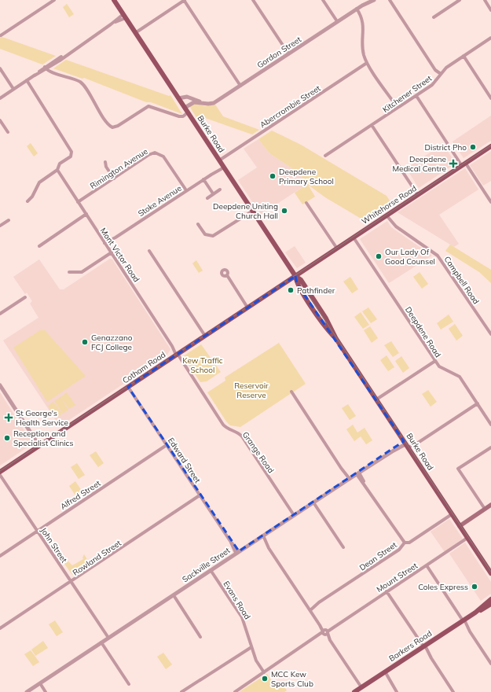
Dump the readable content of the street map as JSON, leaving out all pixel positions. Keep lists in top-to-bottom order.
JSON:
{
  "streets": {
    "main road": [
      "Burke Road",
      "Whitehorse Road",
      "Cotham Road",
      "Barkers Road"
    ],
    "street": [
      "Gordon Street",
      "Kitchener Street",
      "Abercrombie Street",
      "Rimington Avenue",
      "Stoke Avenue",
      "Mont Victor Road",
      "Campbell Road",
      "Deepdene Road",
      "Grange Road",
      "Edward Street",
      "Alfred Street",
      "John Street",
      "Dean Street",
      "Rowland Street",
      "Sackville Street",
      "Mount Street",
      "Evans Road"
    ]
  },
  "crossings": [
    ["Gordon Street", "Burke Road"],
    ["Abercrombie Street", "Burke Road"],
    ["Burke Road", "Stoke Avenue"],
    ["Burke Road", "Whitehorse Road"],
    ["Burke Road", "Cotham Road"],
    ["Burke Road", "Dean Street"],
    ["Burke Road", "Sackville Street"],
    ["Burke Road", "Mount Street"],
    ["Rimington Avenue", "Stoke Avenue"],
    ["Rimington Avenue", "Mont Victor Road"],
    ["Stoke Avenue", "Mont Victor Road"],
    ["Whitehorse Road", "Campbell Road"],
    ["Whitehorse Road", "Deepdene Road"],
    ["Whitehorse Road", "Cotham Road"],
    ["Mont Victor Road", "Cotham Road"],
    ["Mont Victor Road", "Grange Road"],
    ["Cotham Road", "Grange Road"],
    ["Cotham Road", "Edward Street"],
    ["Grange Road", "Sackville Street"],
    ["Edward Street", "Alfred Street"],
    ["Edward Street", "Rowland Street"],
    ["Edward Street", "Sackville Street"],
    ["Alfred Street", "John Street"],
    ["John Street", "Rowland Street"],
    ["John Street", "Sackville Street"],
    ["Sackville Street", "Evans Road"],
    ["Mount Street", "Evans Road"]
  ],
  "parks": ["Kew Traffic School", "Reservoir Reserve"],
  "places": {
    "other": [
      "District Pho",
      "Deepdene Primary School",
      "Deepdene Uniting Church Hall",
      "Our Lady Of Good Counsel",
      "Pathfinder",
      "Genazzano FCJ College",
      "Reception and Specialist Clinics",
      "Coles Express",
      "MCC Kew Sports Club"
    ],
    "health": ["Deepdene Medical Centre", "St George's Health Service"]
  }
}
